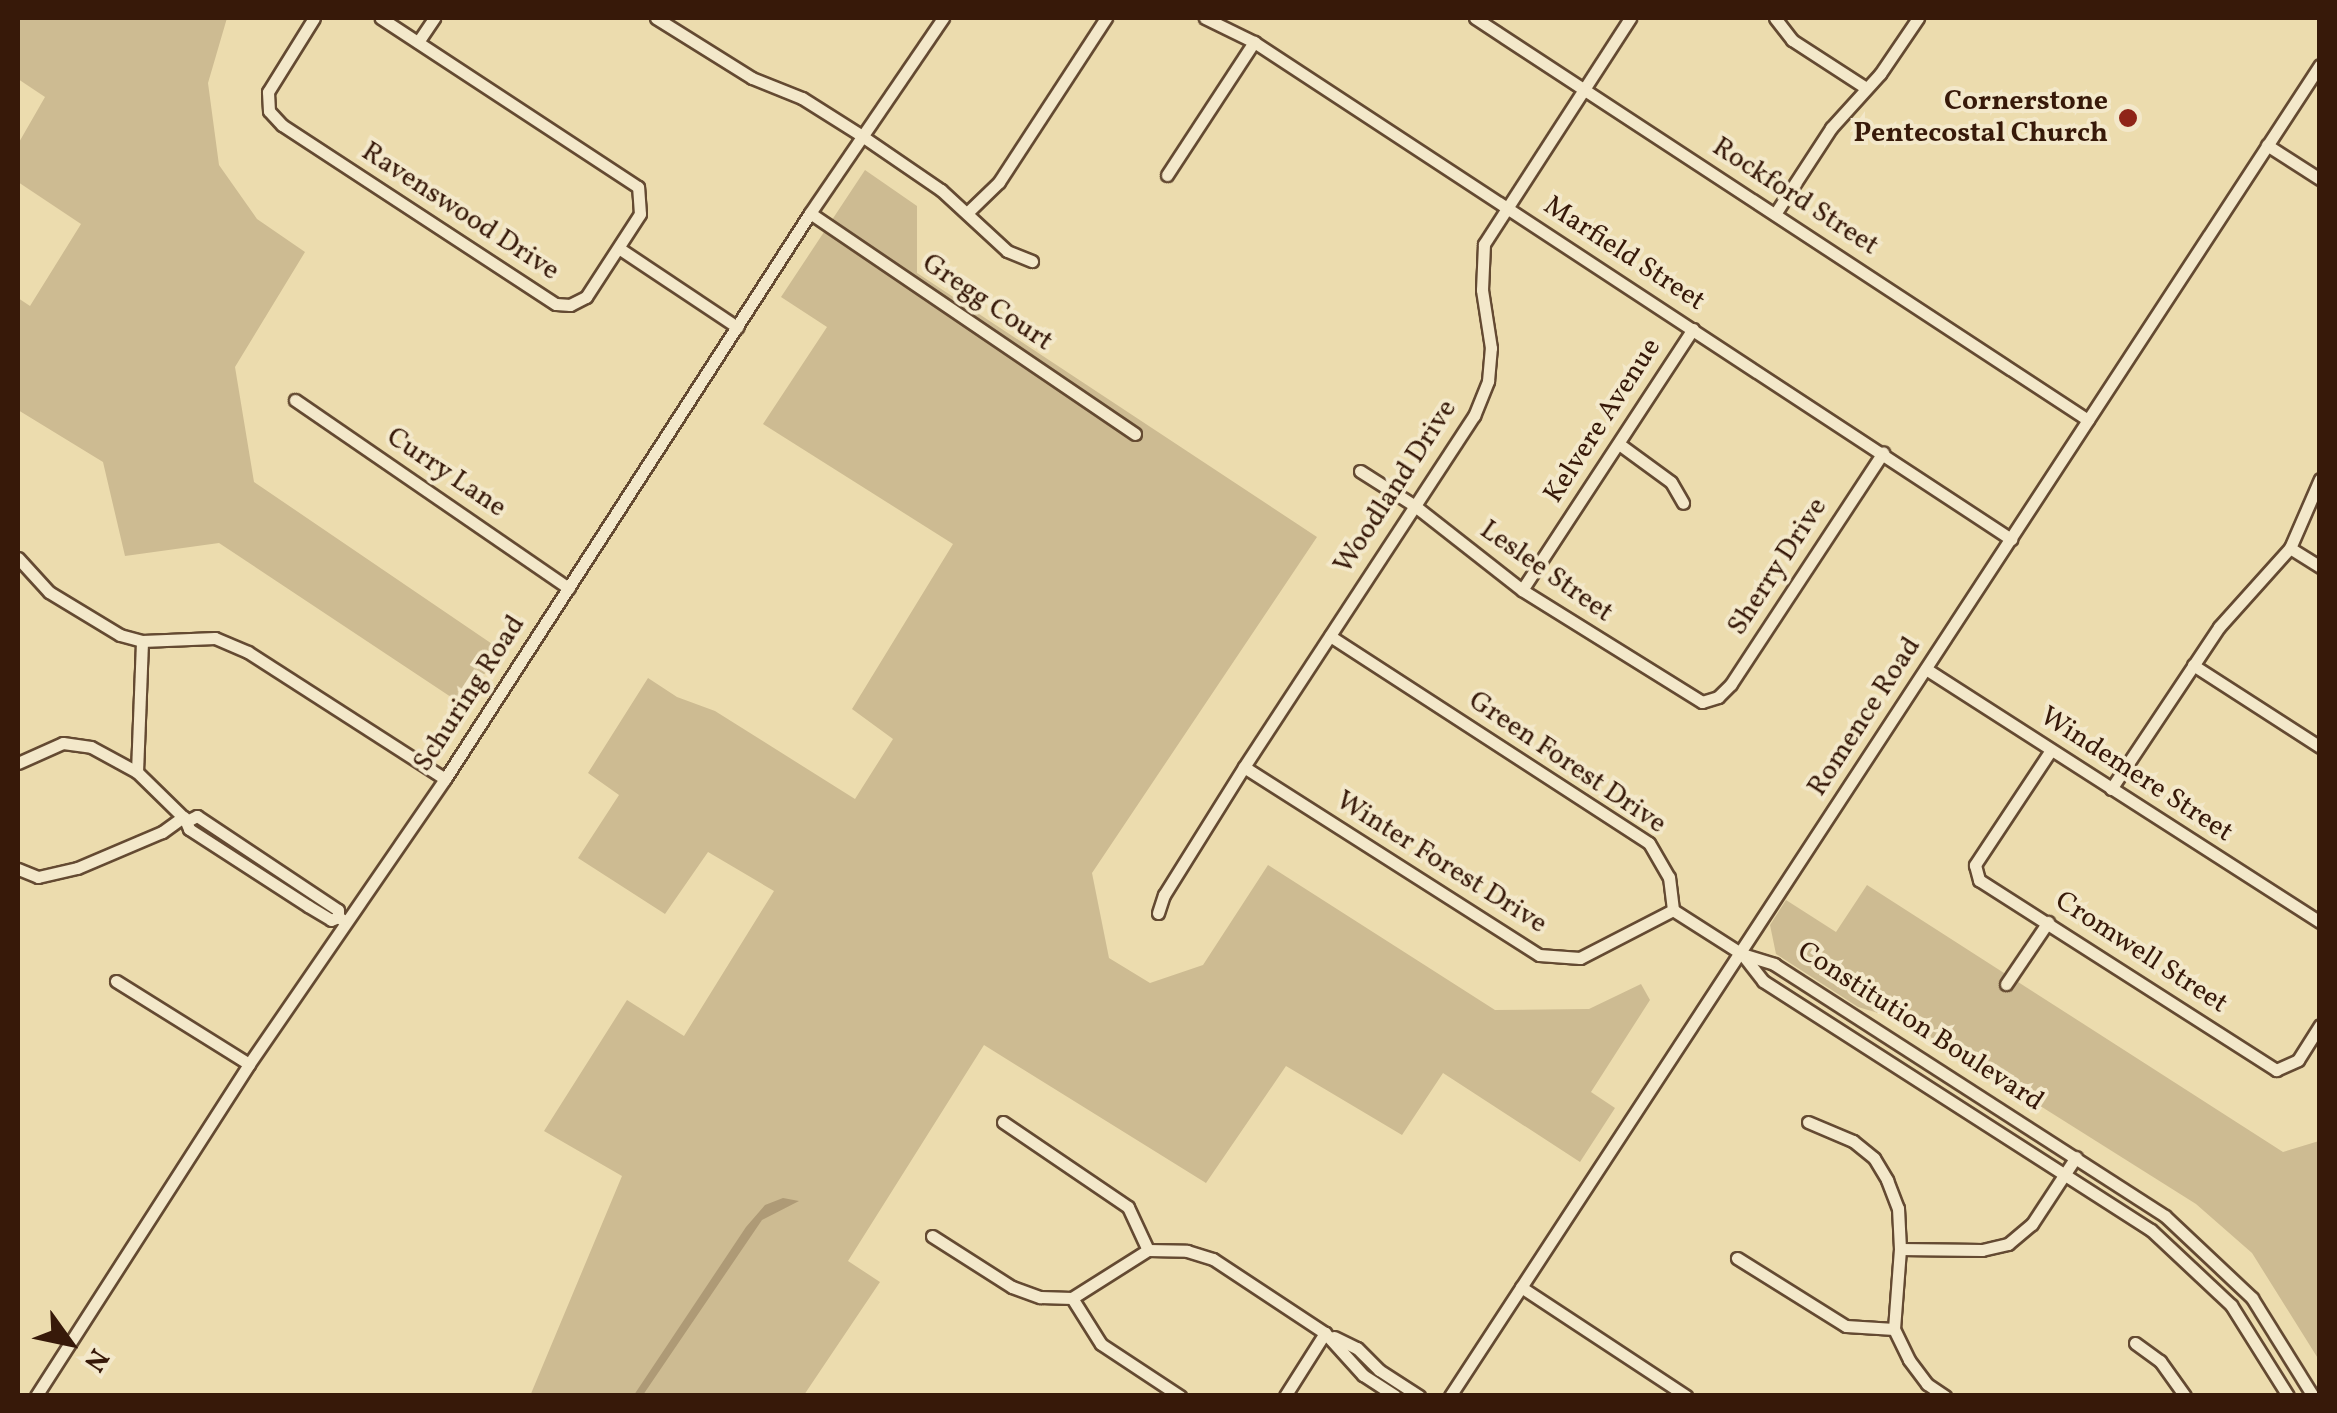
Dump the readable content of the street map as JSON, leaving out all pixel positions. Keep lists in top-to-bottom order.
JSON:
{
  "streets": {
    "street": [
      "Rockford Street",
      "Ravenswood Drive",
      "Marfield Street",
      "Gregg Court",
      "Kelvere Avenue",
      "Curry Lane",
      "Woodland Drive",
      "Sherry Drive",
      "Leslee Street",
      "Schuring Road",
      "Romence Road",
      "Green Forest Drive",
      "Windemere Street",
      "Winter Forest Drive",
      "Cromwell Street",
      "Constitution Boulevard"
    ]
  },
  "crossings": [
    ["Rockford Street", "Woodland Drive"],
    ["Rockford Street", "Romence Road"],
    ["Marfield Street", "Kelvere Avenue"],
    ["Marfield Street", "Woodland Drive"],
    ["Marfield Street", "Sherry Drive"],
    ["Marfield Street", "Romence Road"],
    ["Gregg Court", "Schuring Road"],
    ["Kelvere Avenue", "Leslee Street"],
    ["Curry Lane", "Schuring Road"],
    ["Woodland Drive", "Leslee Street"],
    ["Woodland Drive", "Green Forest Drive"],
    ["Woodland Drive", "Winter Forest Drive"],
    ["Sherry Drive", "Leslee Street"],
    ["Romence Road", "Windemere Street"],
    ["Romence Road", "Constitution Boulevard"],
    ["Green Forest Drive", "Winter Forest Drive"],
    ["Windemere Street", "Cromwell Street"]
  ],
  "places": ["Cornerstone Pentecostal Church"],
  "north": "bottom right"
}
